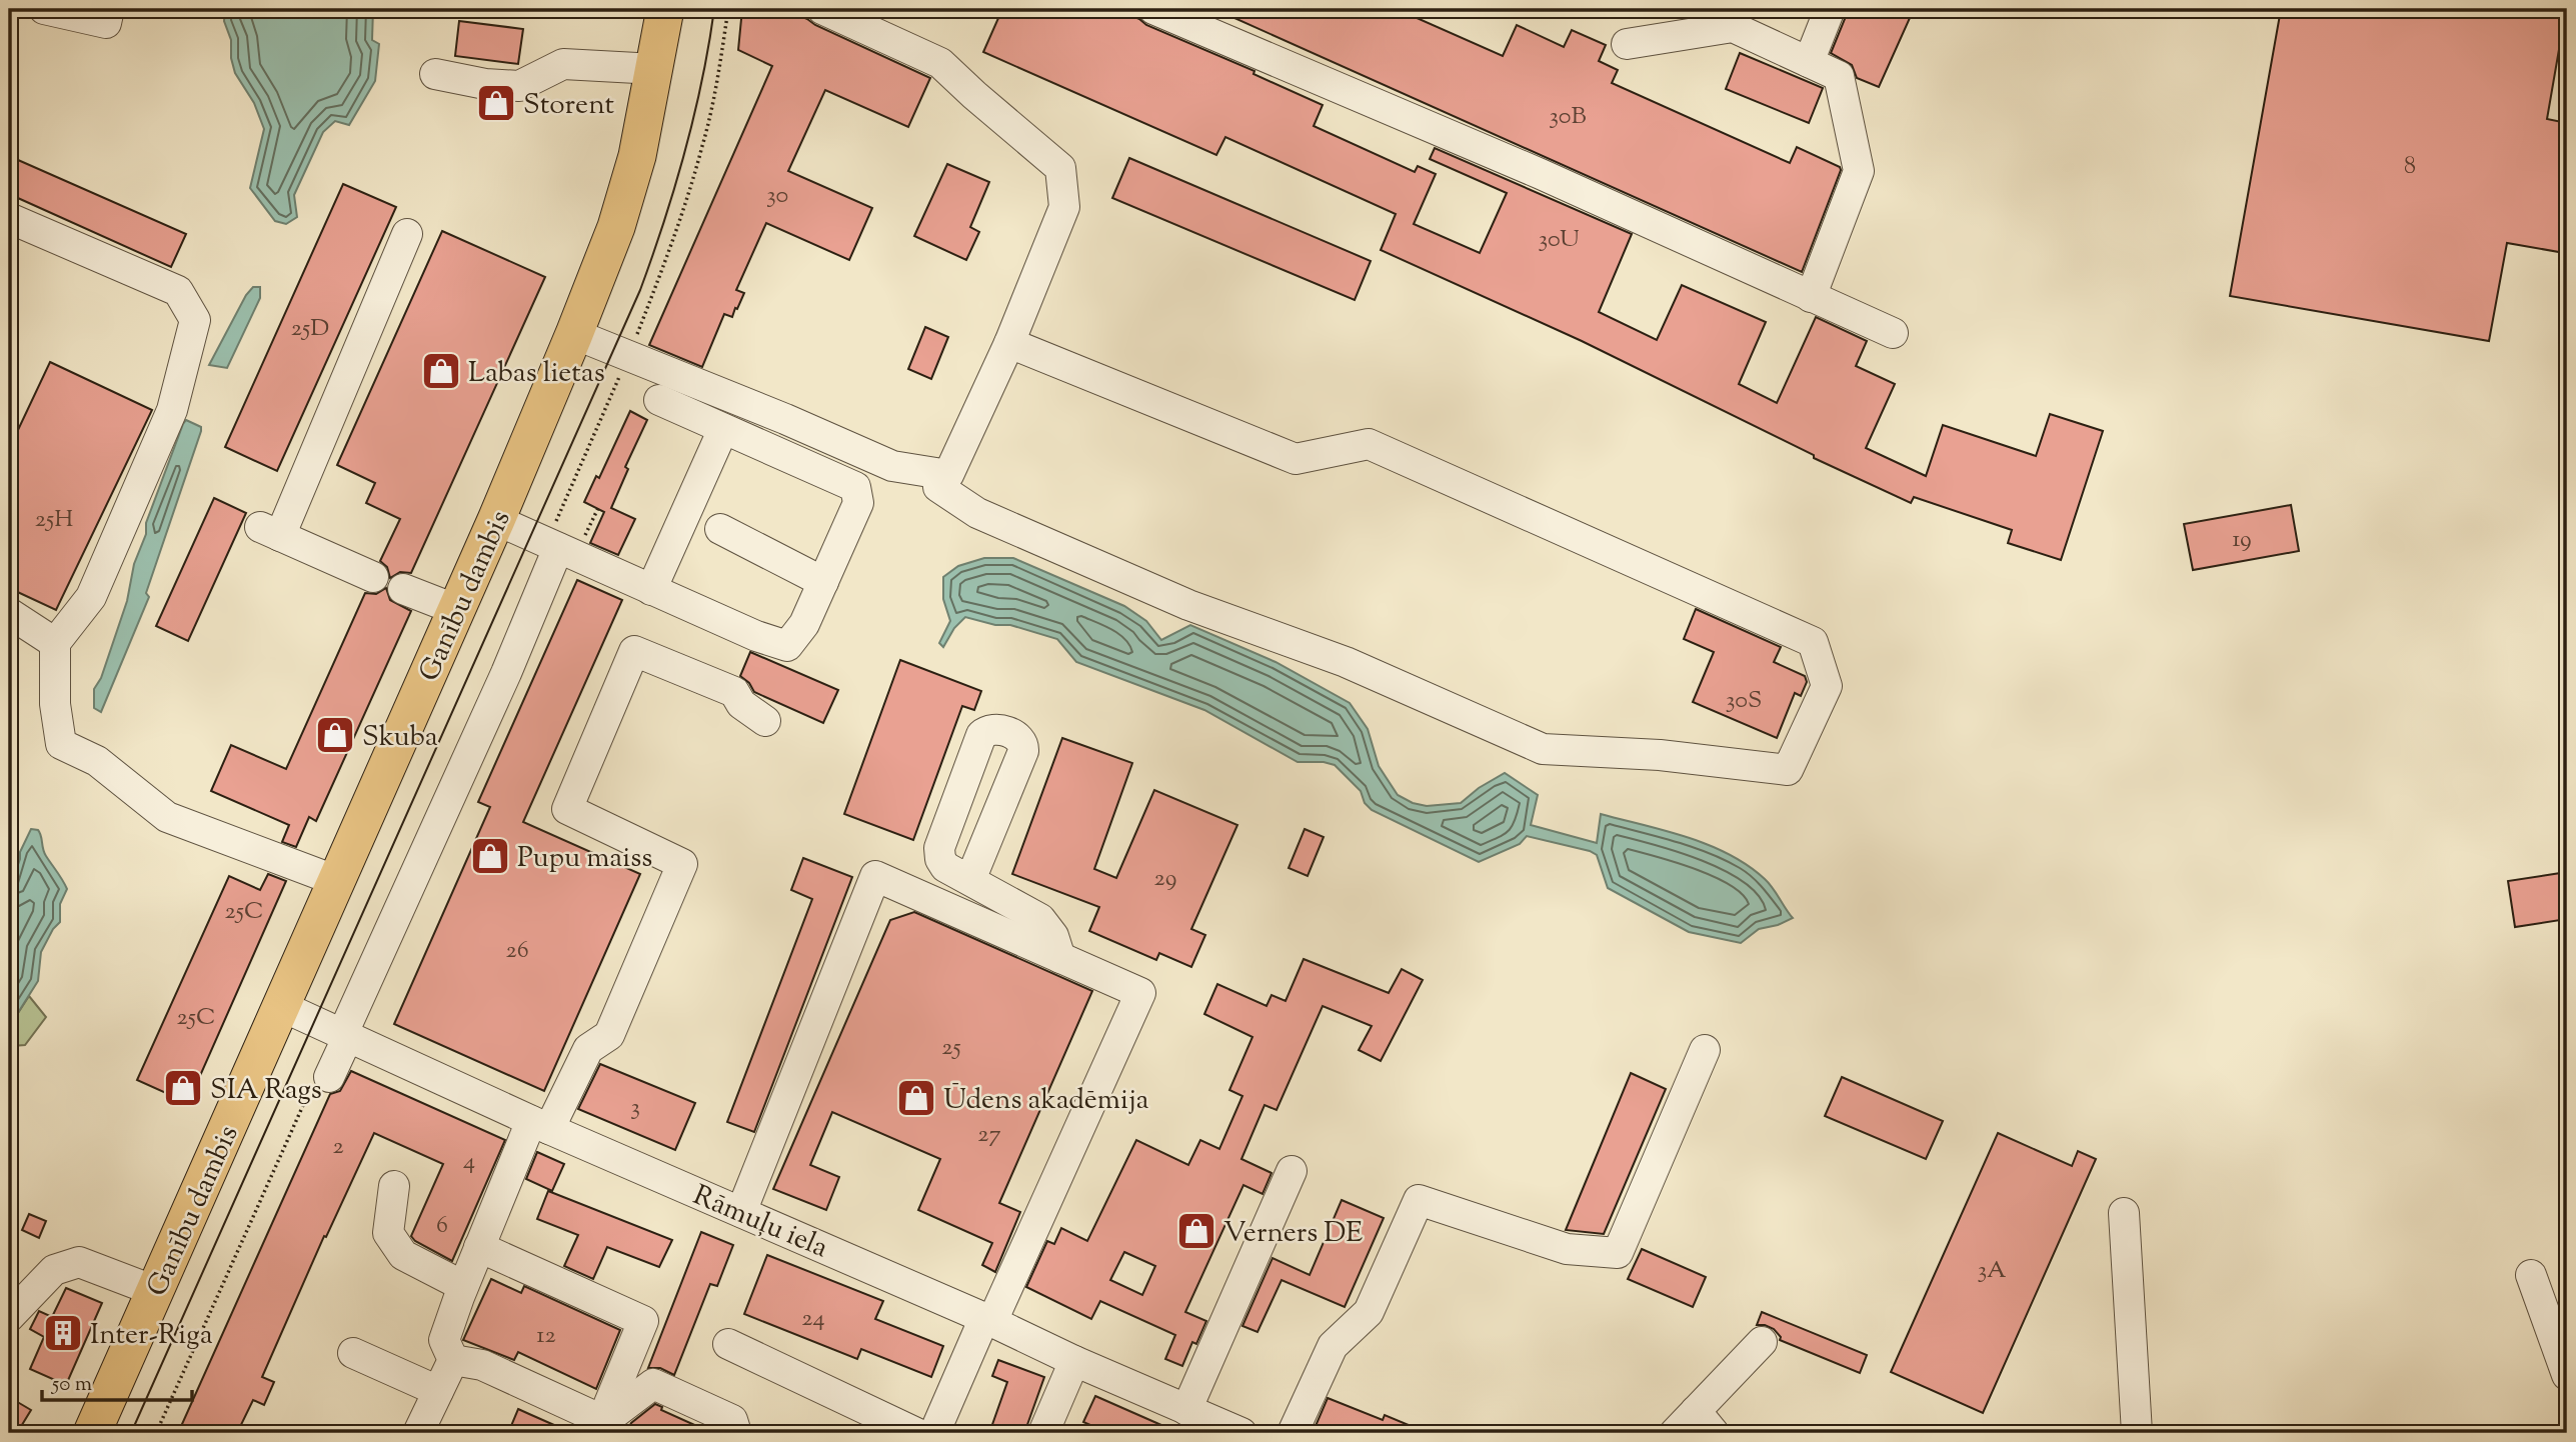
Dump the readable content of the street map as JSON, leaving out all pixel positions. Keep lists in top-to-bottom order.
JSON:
{
  "streets": {
    "main road": ["Ganību dambis"],
    "street": ["Rāmuļu iela"]
  },
  "crossings": [
    ["Ganību dambis", "Rāmuļu iela"]
  ],
  "places": {
    "shop": [
      "Storent",
      "Labas lietas",
      "Skuba",
      "Pupu maiss",
      "SIA Rags",
      "Ūdens akadēmija",
      "Verners DE"
    ],
    "building": ["Inter-Riga"]
  },
  "house_numbers": [
    "30B",
    "8",
    "30",
    "30U",
    "25D",
    "25H",
    "19",
    "30S",
    "29",
    "25C",
    "26",
    "25C",
    "25",
    "3",
    "27",
    "2",
    "4",
    "6",
    "3A",
    "24",
    "12"
  ],
  "scale_bar": "50 m"
}
